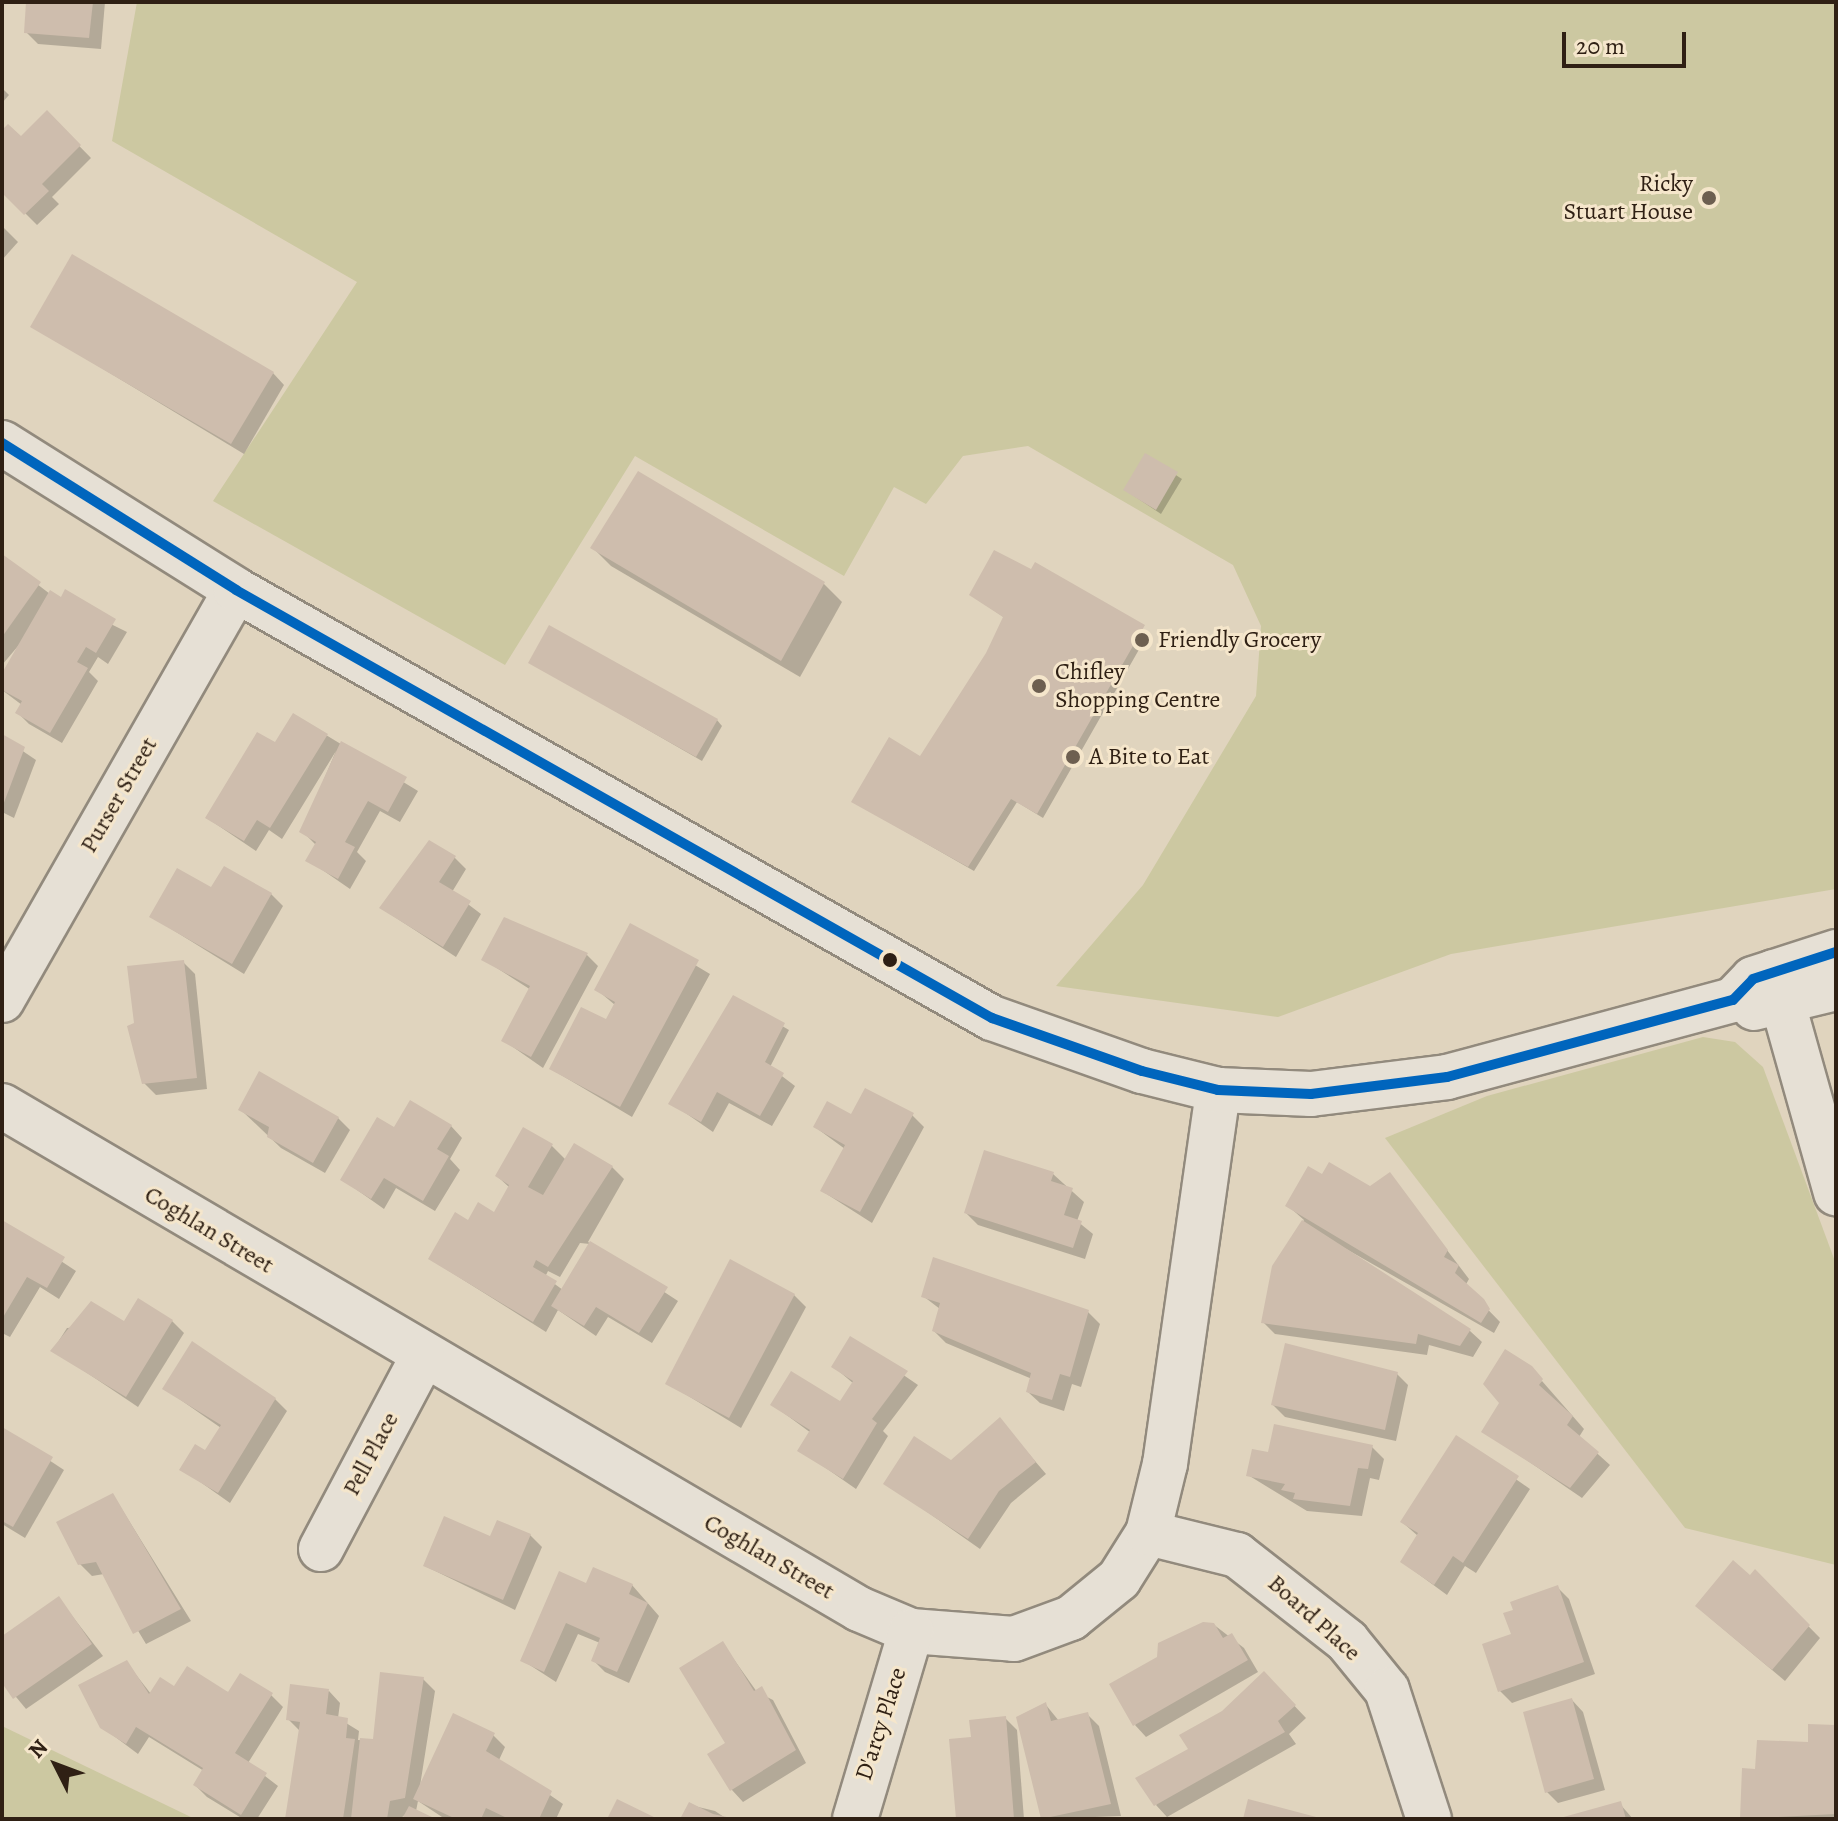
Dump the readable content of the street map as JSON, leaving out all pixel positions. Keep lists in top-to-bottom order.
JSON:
{
  "streets": {
    "street": [
      "Purser Street",
      "Coghlan Street",
      "Pell Place",
      "Board Place",
      "D'arcy Place"
    ]
  },
  "crossings": [
    ["Coghlan Street", "Pell Place"],
    ["Coghlan Street", "Board Place"],
    ["Coghlan Street", "D'arcy Place"]
  ],
  "places": [
    "Ricky Stuart House",
    "Friendly Grocery",
    "Chifley Shopping Centre",
    "A Bite to Eat"
  ],
  "scale_bar": "20 m",
  "north": "top left"
}
